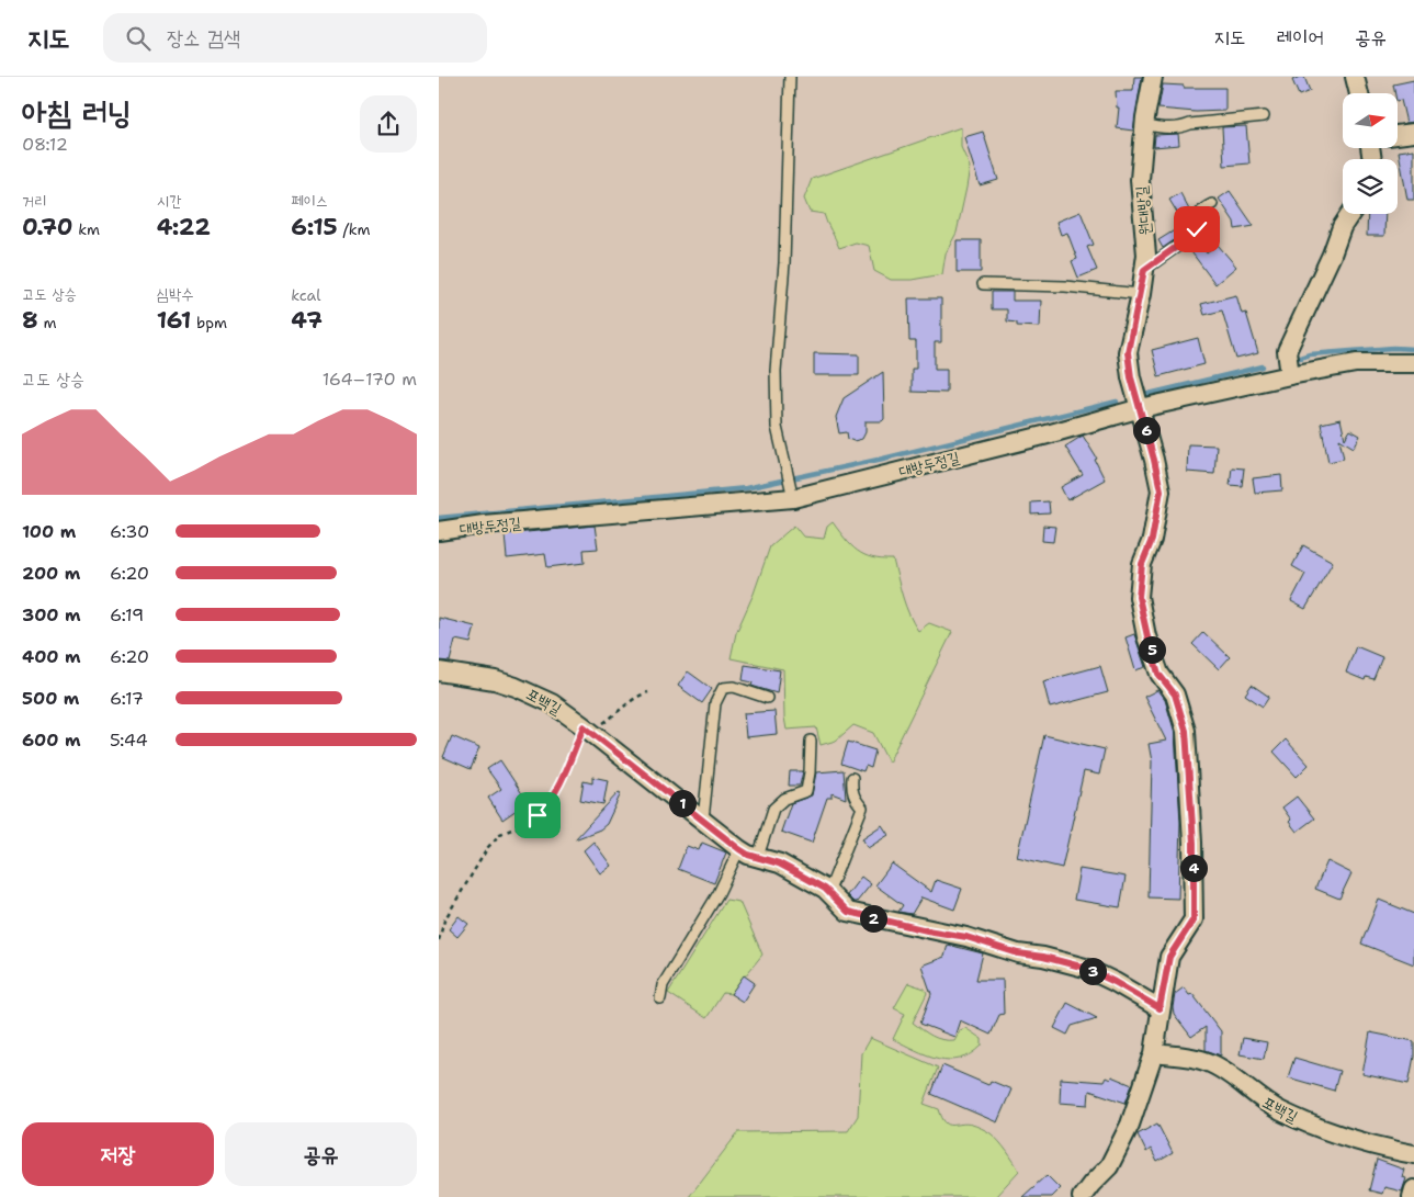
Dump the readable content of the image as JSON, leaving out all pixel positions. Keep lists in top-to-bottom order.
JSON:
{
  "streets": {
    "street": ["원대방길", "대방두정길", "포백길"]
  },
  "crossings": [
    ["원대방길", "대방두정길"]
  ],
  "north": "right",
  "page": {
    "header": "지도",
    "search": "장소 검색",
    "nav": ["지도", "레이어", "공유"],
    "heading": ["아침 러닝", "08:12"],
    "stats": [
      ["거리", "0.70 km"],
      ["시간", "4:22"],
      ["페이스", "6:15 /km"],
      ["고도 상승", "8 m"],
      ["심박수", "161 bpm"],
      ["kcal", "47"]
    ],
    "chart": ["고도 상승", "164–170 m"],
    "pins": [
      "6",
      "5",
      "1",
      "4",
      "2",
      "3"
    ],
    "list": [
      {
        "name": "100 m",
        "note": "6:30"
      },
      {
        "name": "200 m",
        "note": "6:20"
      },
      {
        "name": "300 m",
        "note": "6:19"
      },
      {
        "name": "400 m",
        "note": "6:20"
      },
      {
        "name": "500 m",
        "note": "6:17"
      },
      {
        "name": "600 m",
        "note": "5:44"
      }
    ],
    "buttons": ["저장", "공유"]
  }
}
